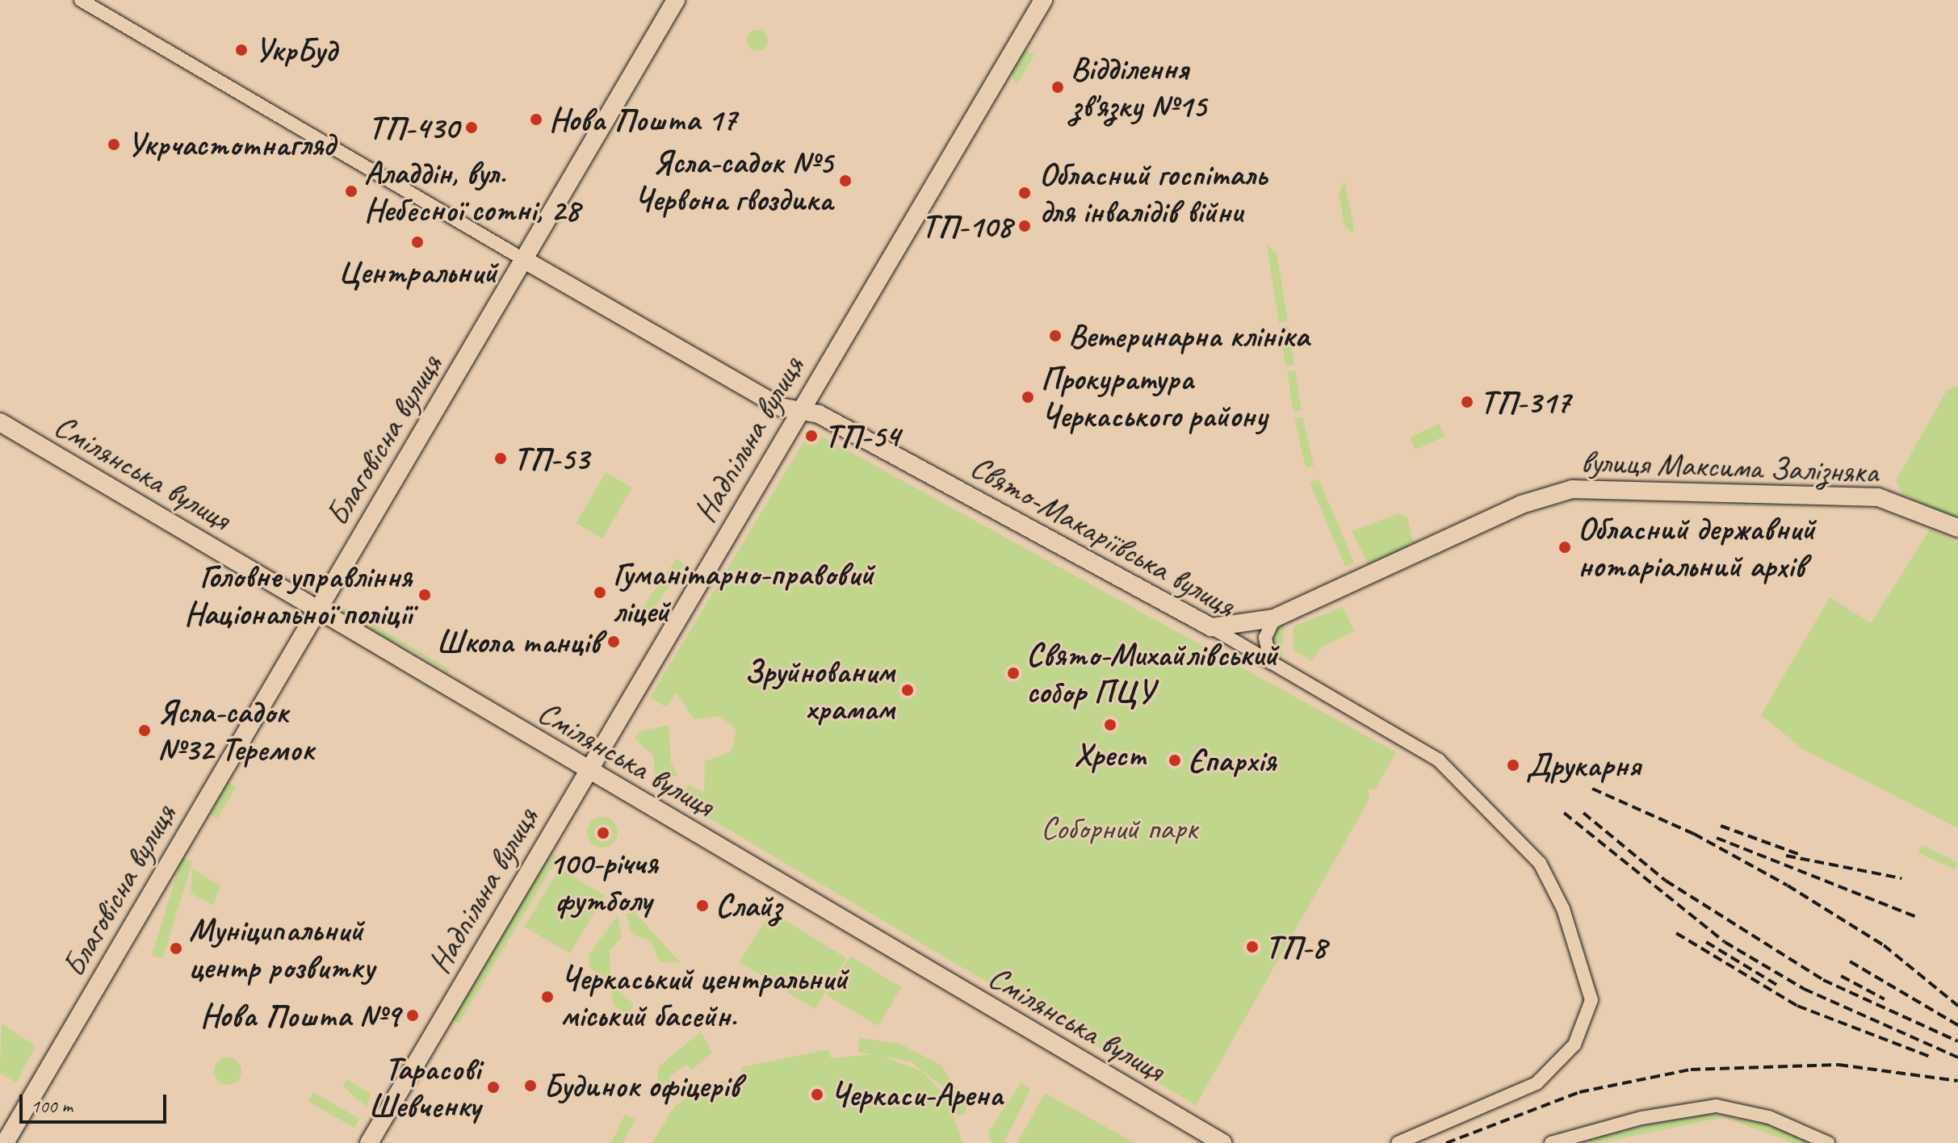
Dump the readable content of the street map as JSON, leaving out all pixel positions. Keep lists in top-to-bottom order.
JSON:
{
  "streets": {
    "main road": [
      "Надпільна вулиця",
      "Благовісна вулиця",
      "вулиця Максима Залізняка",
      "Смілянська вулиця",
      "Свято-Макаріївська вулиця"
    ]
  },
  "crossings": [
    ["Надпільна вулиця", "Смілянська вулиця"],
    ["Надпільна вулиця", "Свято-Макаріївська вулиця"],
    ["Благовісна вулиця", "Смілянська вулиця"],
    ["Благовісна вулиця", "Свято-Макаріївська вулиця"],
    ["вулиця Максима Залізняка", "Свято-Макаріївська вулиця"]
  ],
  "parks": ["Соборний парк"],
  "places": [
    "УкрБуд",
    "Відділення зв'язку №15",
    "Нова Пошта 17",
    "ТП-430",
    "Укрчастотнагляд",
    "Ясла-садок №5 Червона гвоздика",
    "Аладдін, вул. Небесної сотні, 28",
    "Обласний госпіталь для інвалідів війни",
    "ТП-108",
    "Центральний",
    "Ветеринарна клініка",
    "Прокуратура Черкаського району",
    "ТП-317",
    "ТП-54",
    "ТП-53",
    "Обласний державний нотаріальний архів",
    "Гуманітарно-правовий ліцей",
    "Головне управління Національної поліції",
    "Школа танців",
    "Свято-Михайлівський собор ПЦУ",
    "Зруйнованим храмам",
    "Хрест",
    "Ясла-садок №32 Теремок",
    "Єпархія",
    "Друкарня",
    "100-річчя футболу",
    "Слайз",
    "ТП-8",
    "Муніципальний центр розвитку",
    "Черкаський центральний міський басейн.",
    "Нова Пошта №9",
    "Будинок офіцерів",
    "Тарасові Шевченку",
    "Черкаси-Арена"
  ],
  "scale_bar": "100 m"
}
